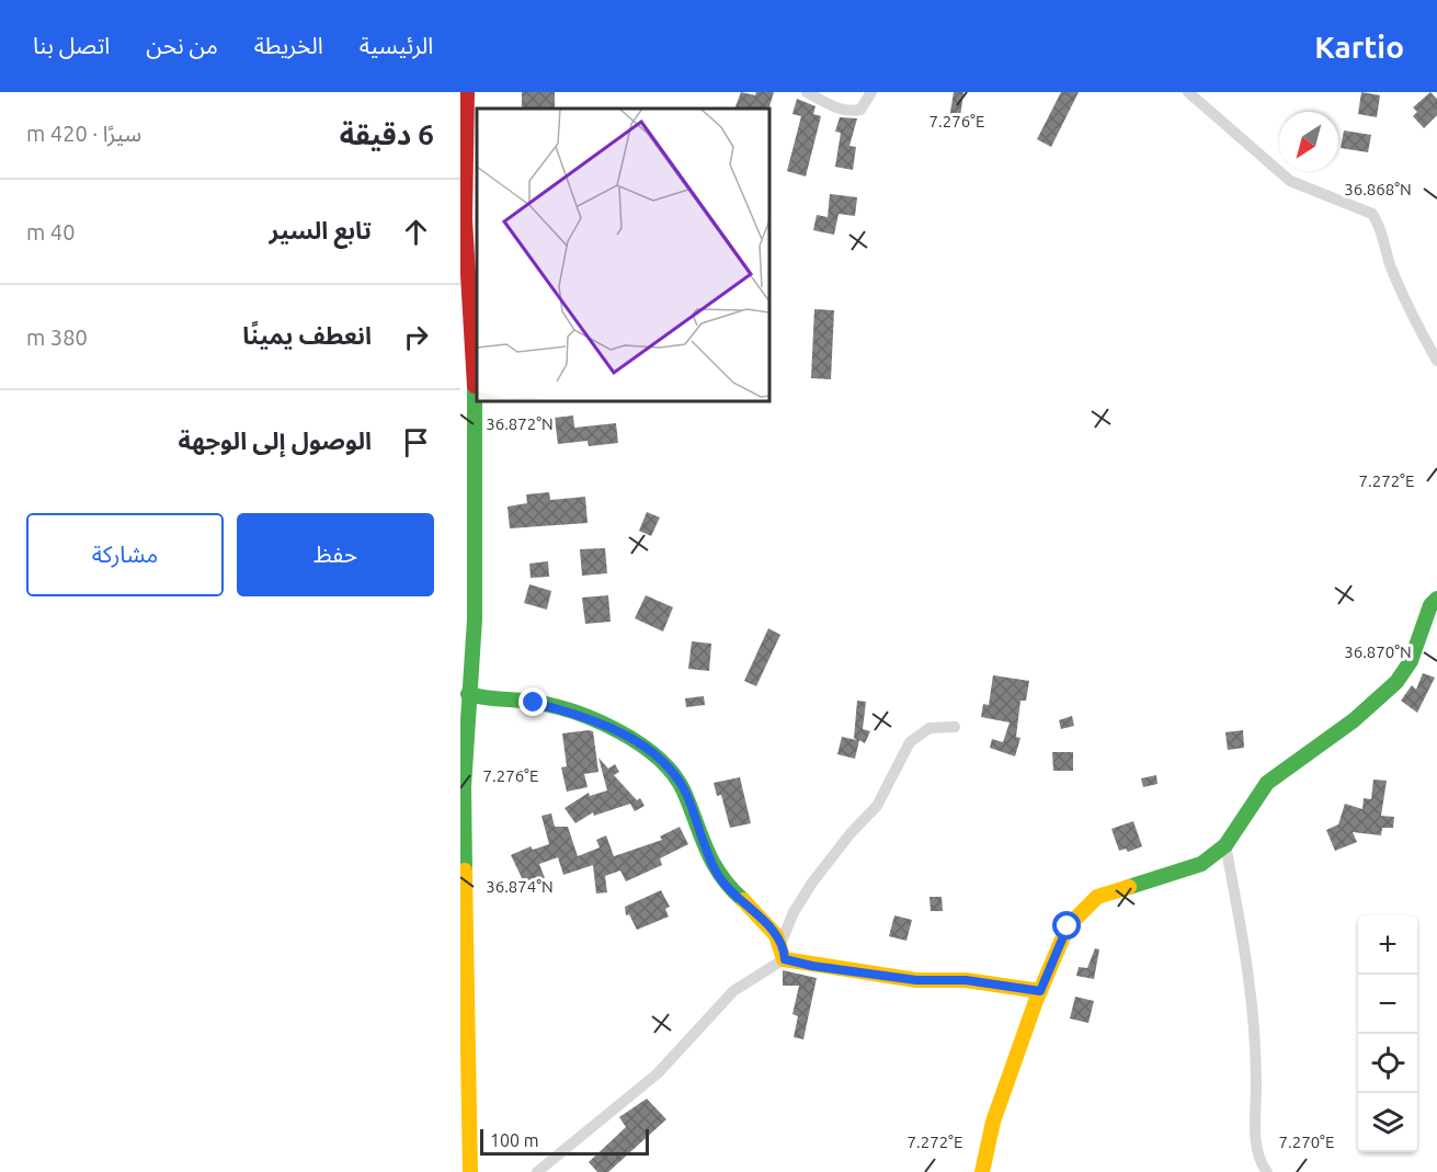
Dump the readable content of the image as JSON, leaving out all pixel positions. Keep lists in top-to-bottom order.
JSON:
{
  "scale_bar": "100 m",
  "north": "bottom left",
  "page": {
    "header": "Kartio",
    "nav": [
      "الرئيسية",
      "الخريطة",
      "من نحن",
      "اتصل بنا"
    ],
    "heading": ["6 دقيقة", "سيرًا · 420 m"],
    "list": [
      ["تابع السير", "40 m"],
      ["انعطف يمينًا", "380 m"],
      "الوصول إلى الوجهة"
    ],
    "buttons": ["حفظ", "مشاركة"],
    "map_buttons": ["+", "−"],
    "scale": "100 m"
  },
  "coordinates": [
    "7.276°E",
    "36.868°N",
    "36.872°N",
    "7.272°E",
    "36.870°N",
    "36.874°N",
    "7.270°E"
  ]
}
